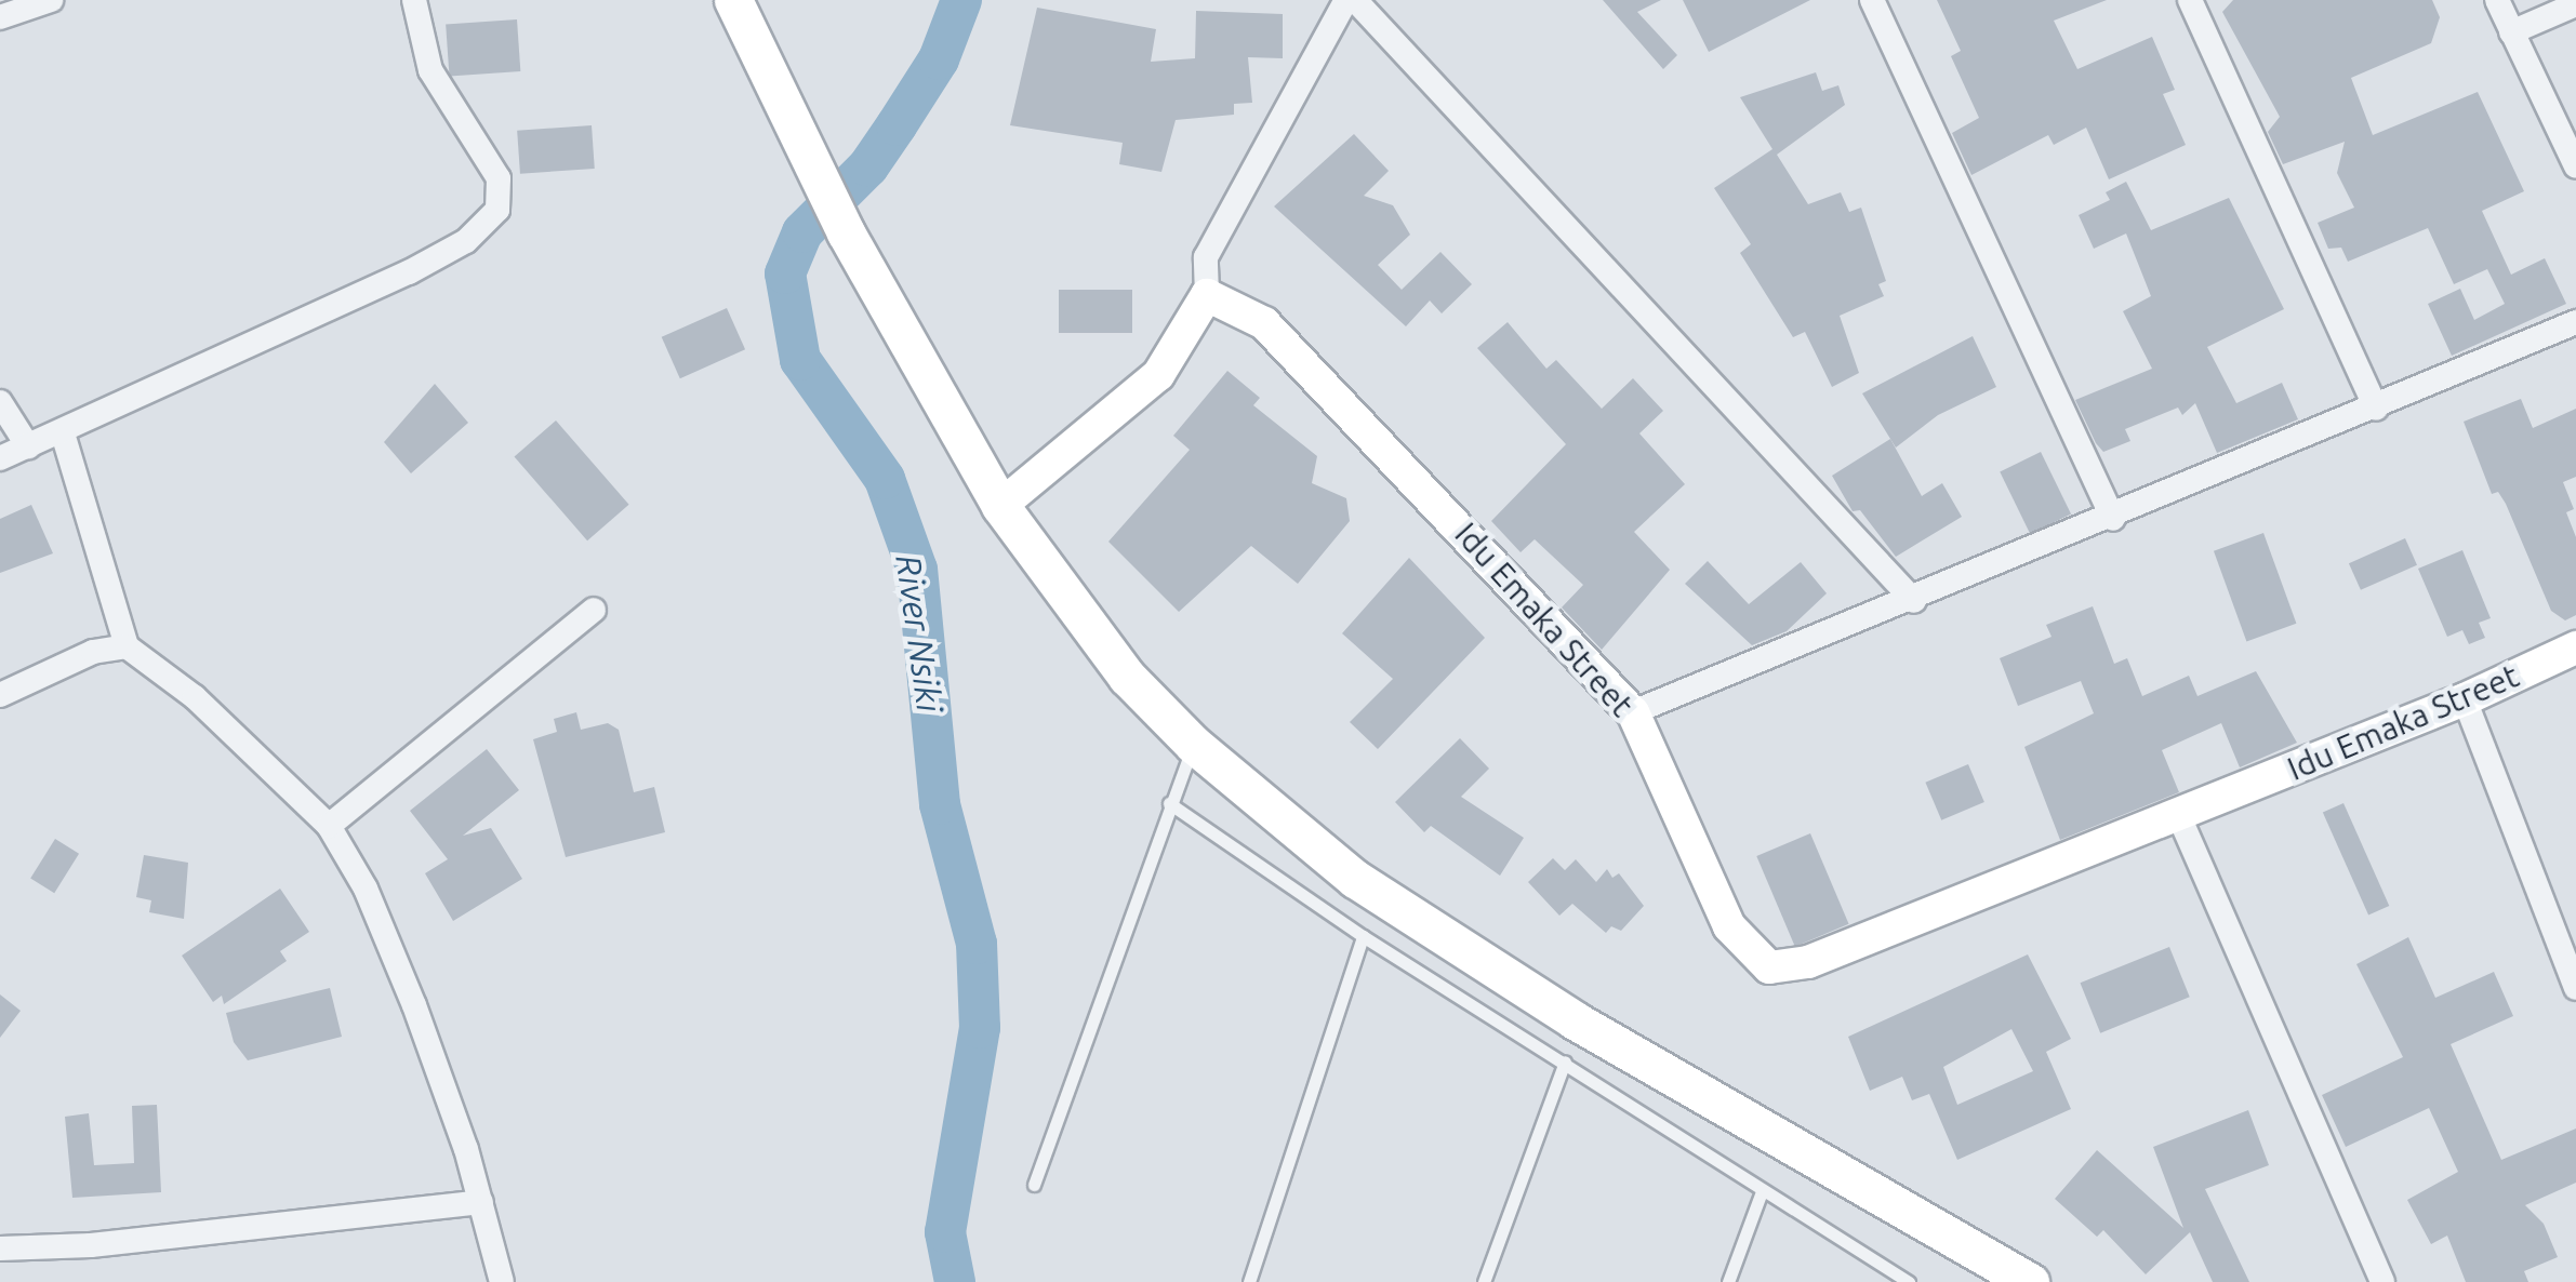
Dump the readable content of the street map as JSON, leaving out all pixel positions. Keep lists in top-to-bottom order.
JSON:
{
  "streets": {
    "street": ["Idu Emaka Street"]
  },
  "water": ["River Nsiki"]
}
